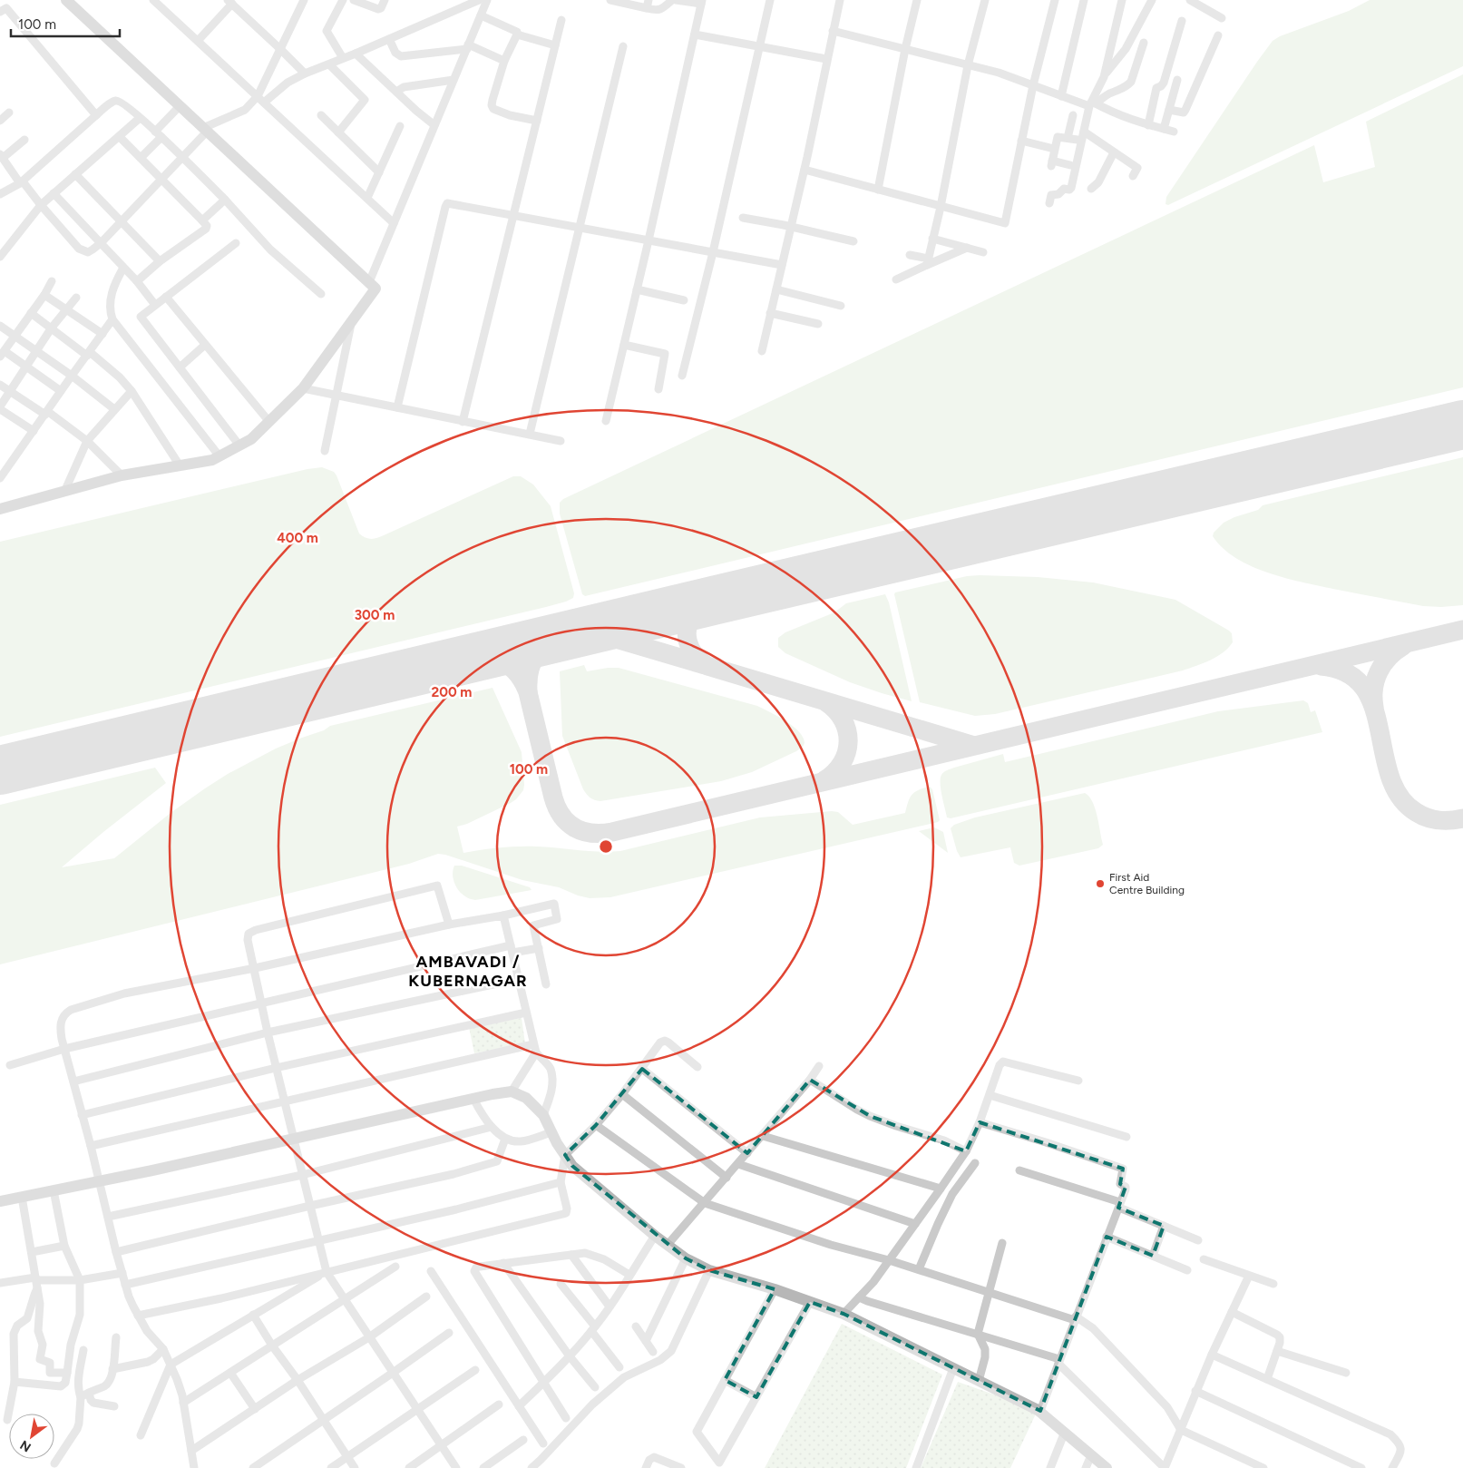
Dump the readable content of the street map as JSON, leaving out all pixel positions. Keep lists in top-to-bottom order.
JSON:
{
  "districts": ["AMBAVADI / KUBERNAGAR"],
  "places": ["First Aid Centre Building"],
  "scale_bar": "100 m",
  "north": "bottom left",
  "rings": [
    "400 m",
    "300 m",
    "200 m",
    "100 m"
  ]
}
